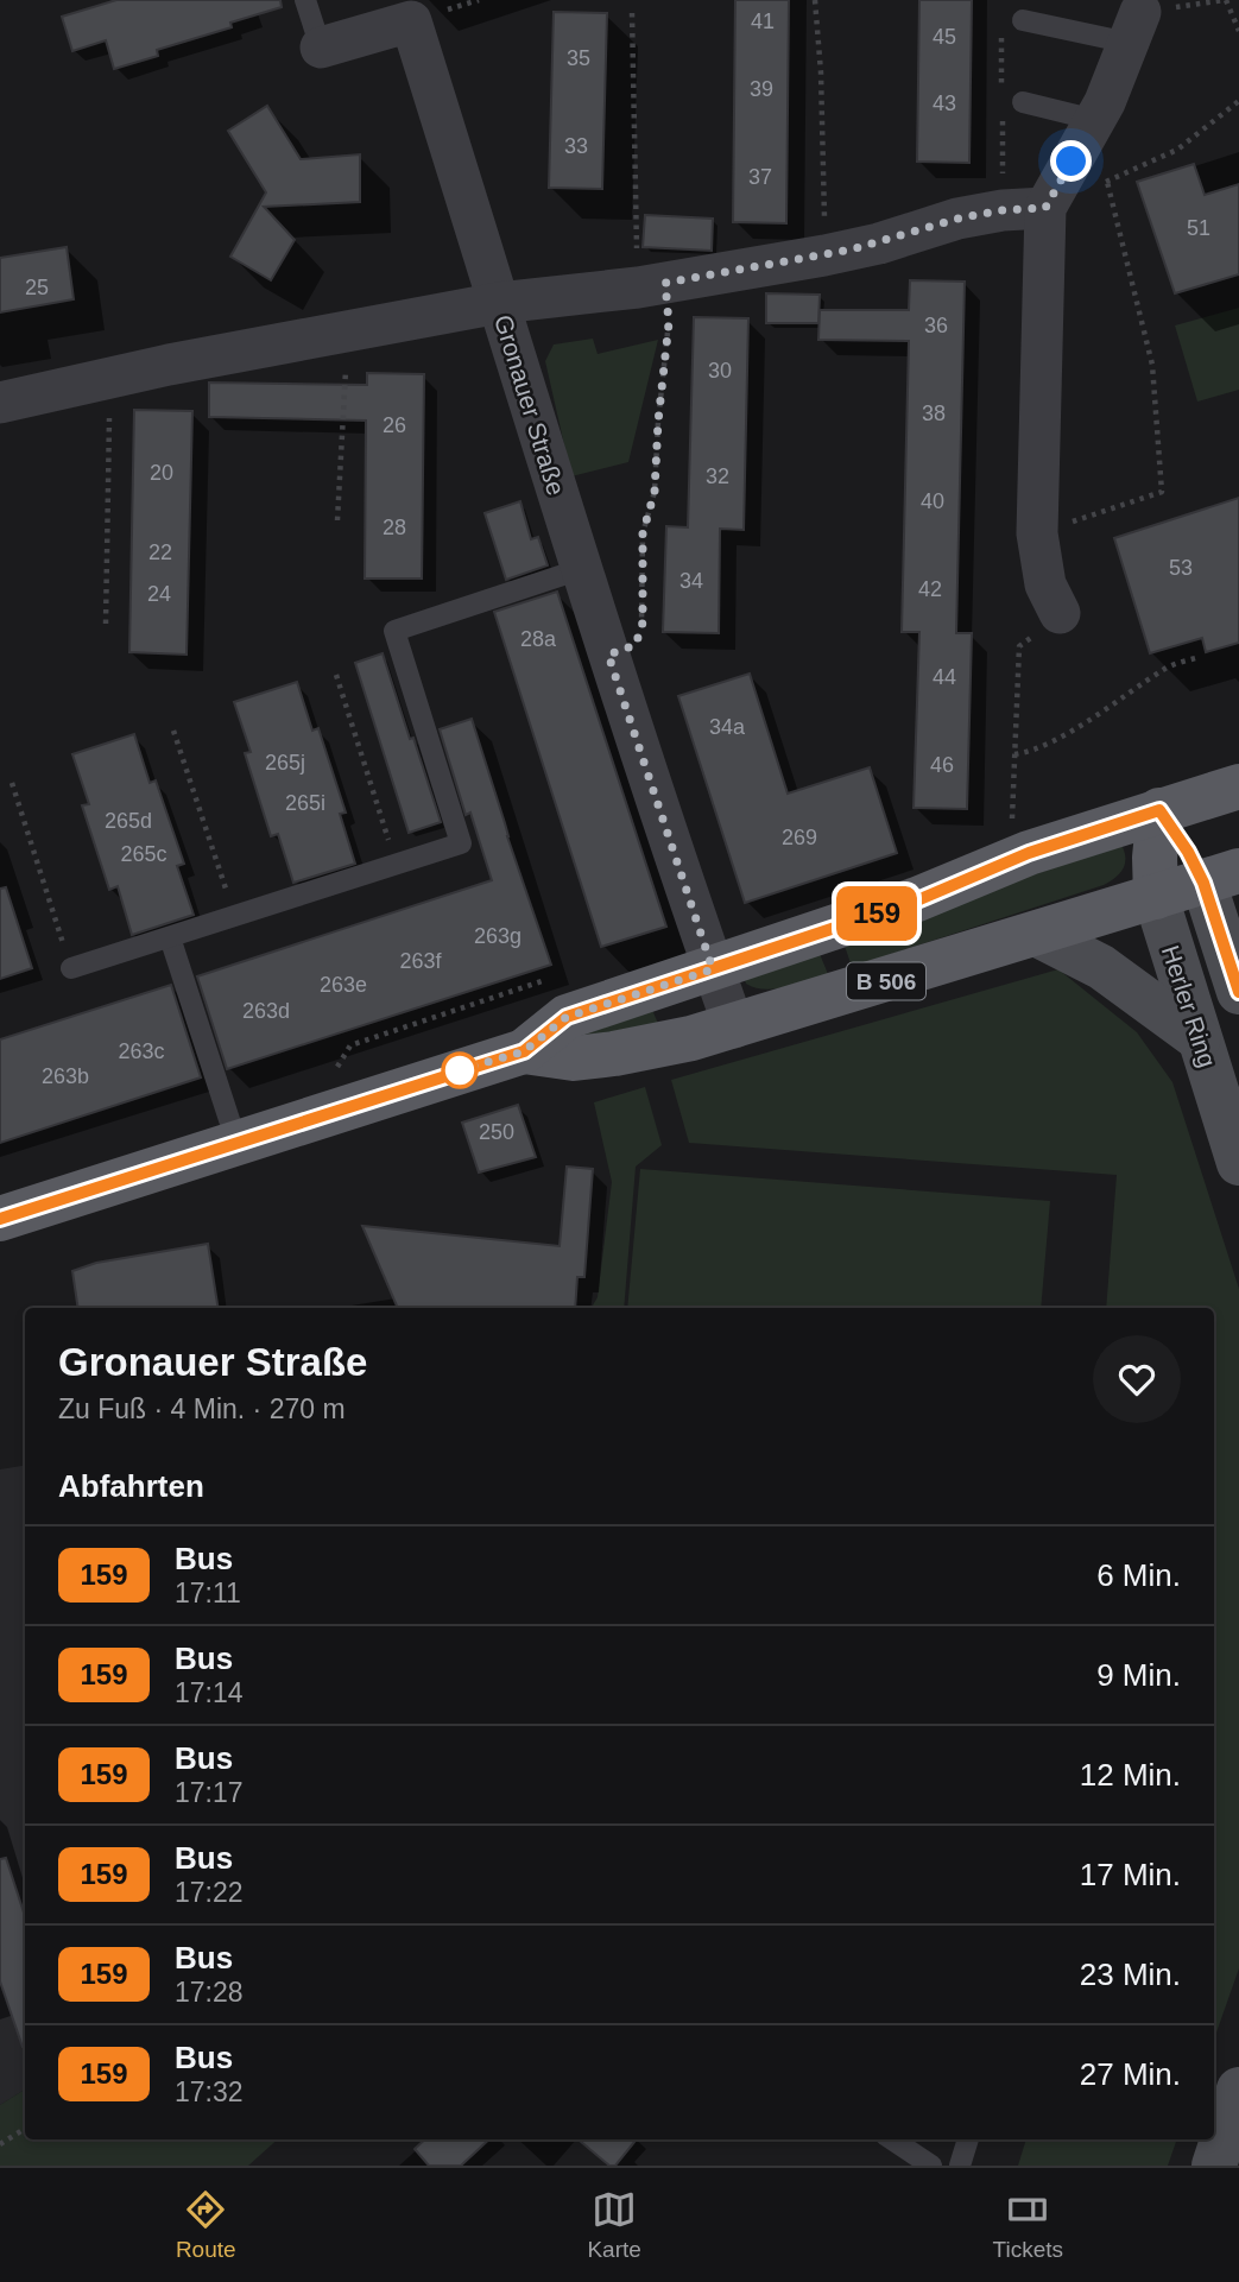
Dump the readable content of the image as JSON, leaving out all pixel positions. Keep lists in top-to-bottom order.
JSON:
{
  "streets": {
    "main road": ["B 506", "Herler Ring"],
    "street": ["Gronauer Straße"]
  },
  "crossings": [
    ["Gronauer Straße", "B 506"],
    ["B 506", "Herler Ring"]
  ],
  "lines": ["bus line 159"],
  "house_numbers": [
    "41",
    "45",
    "35",
    "39",
    "43",
    "33",
    "37",
    "51",
    "25",
    "36",
    "30",
    "38",
    "26",
    "20",
    "32",
    "40",
    "28",
    "22",
    "53",
    "34",
    "42",
    "24",
    "28a",
    "44",
    "34a",
    "265j",
    "46",
    "265i",
    "265d",
    "269",
    "265c",
    "263g",
    "263f",
    "263e",
    "263d",
    "263c",
    "263b",
    "250"
  ],
  "page": {
    "on_map": "159",
    "heading": [
      ["Gronauer Straße", "Zu Fuß · 4 Min. · 270 m"],
      "Abfahrten"
    ],
    "list": [
      {
        "mark": "159",
        "name": "Bus",
        "note": "17:11",
        "value": "6 Min."
      },
      {
        "mark": "159",
        "name": "Bus",
        "note": "17:14",
        "value": "9 Min."
      },
      {
        "mark": "159",
        "name": "Bus",
        "note": "17:17",
        "value": "12 Min."
      },
      {
        "mark": "159",
        "name": "Bus",
        "note": "17:22",
        "value": "17 Min."
      },
      {
        "mark": "159",
        "name": "Bus",
        "note": "17:28",
        "value": "23 Min."
      },
      {
        "mark": "159",
        "name": "Bus",
        "note": "17:32",
        "value": "27 Min."
      }
    ],
    "tabs": ["Route", "Karte", "Tickets"]
  }
}
